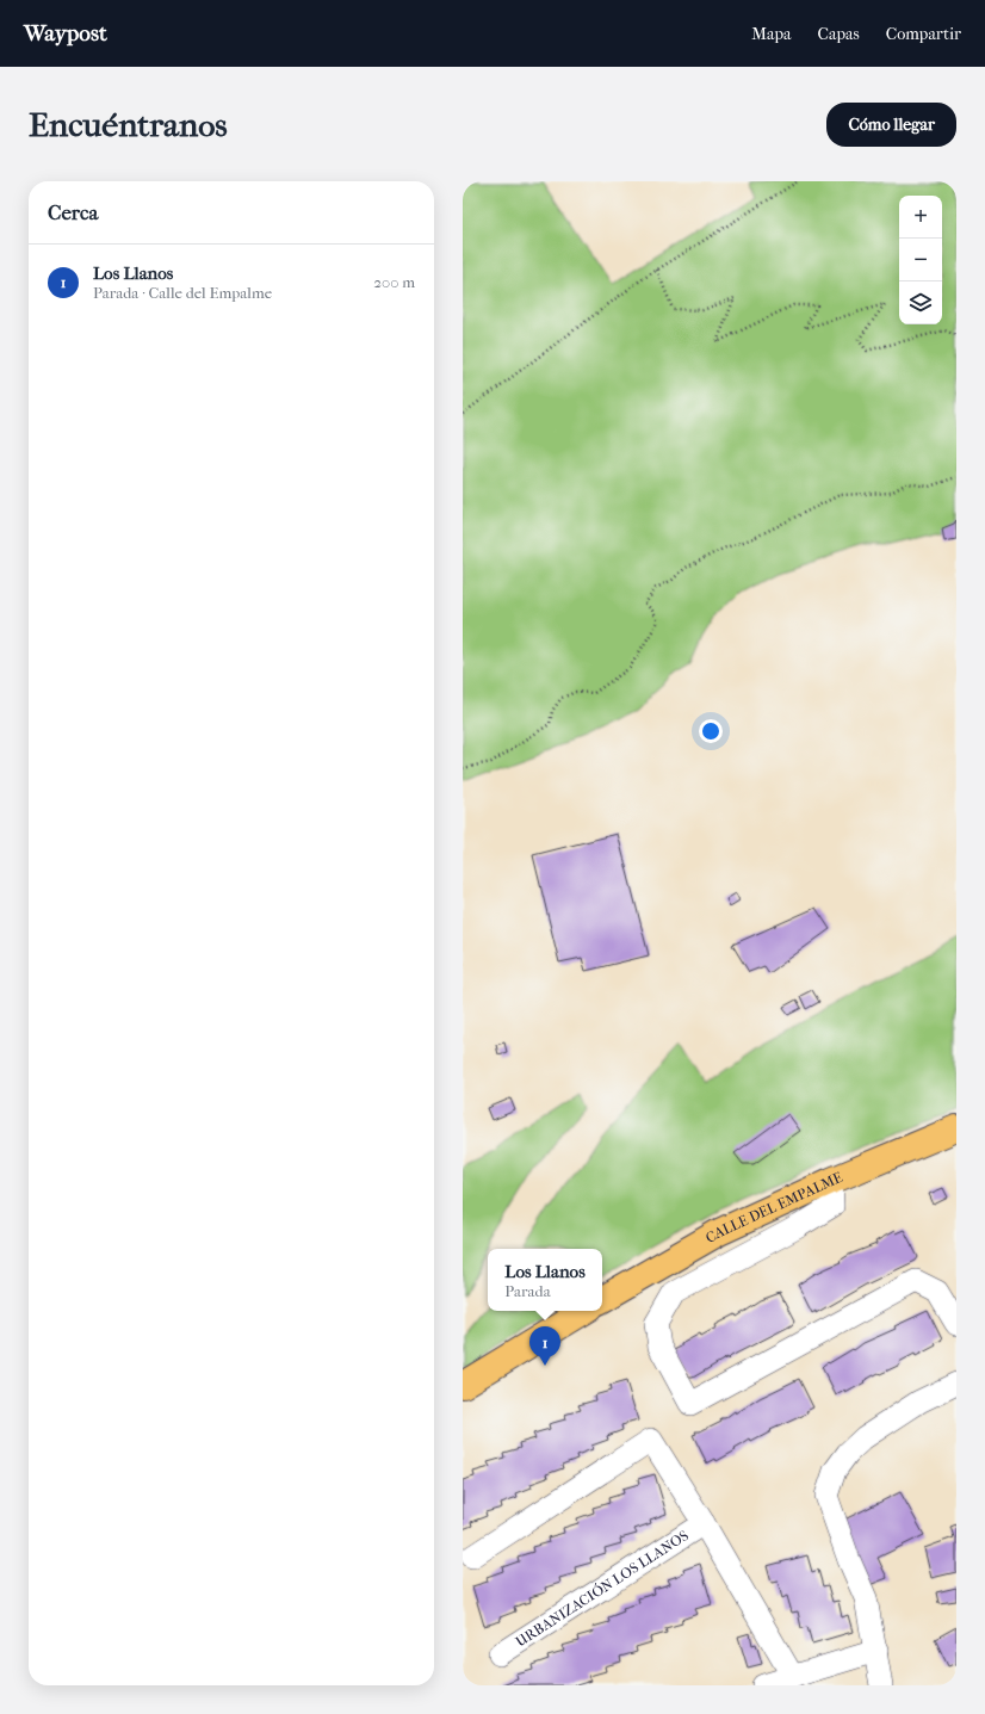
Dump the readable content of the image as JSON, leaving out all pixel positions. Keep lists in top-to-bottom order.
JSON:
{
  "streets": {
    "main road": ["CALLE DEL EMPALME"],
    "street": ["URBANIZACIÓN LOS LLANOS"]
  },
  "page": {
    "header": "Waypost",
    "nav": ["Mapa", "Capas", "Compartir"],
    "buttons": "Cómo llegar",
    "title": "Encuéntranos",
    "heading": "Cerca",
    "map_buttons": ["+", "−"],
    "list": [
      {
        "mark": "1",
        "name": "Los Llanos",
        "note": "Parada · Calle del Empalme",
        "value": "200 m"
      }
    ],
    "popup": ["Los Llanos", "Parada"],
    "pins": "1"
  }
}
